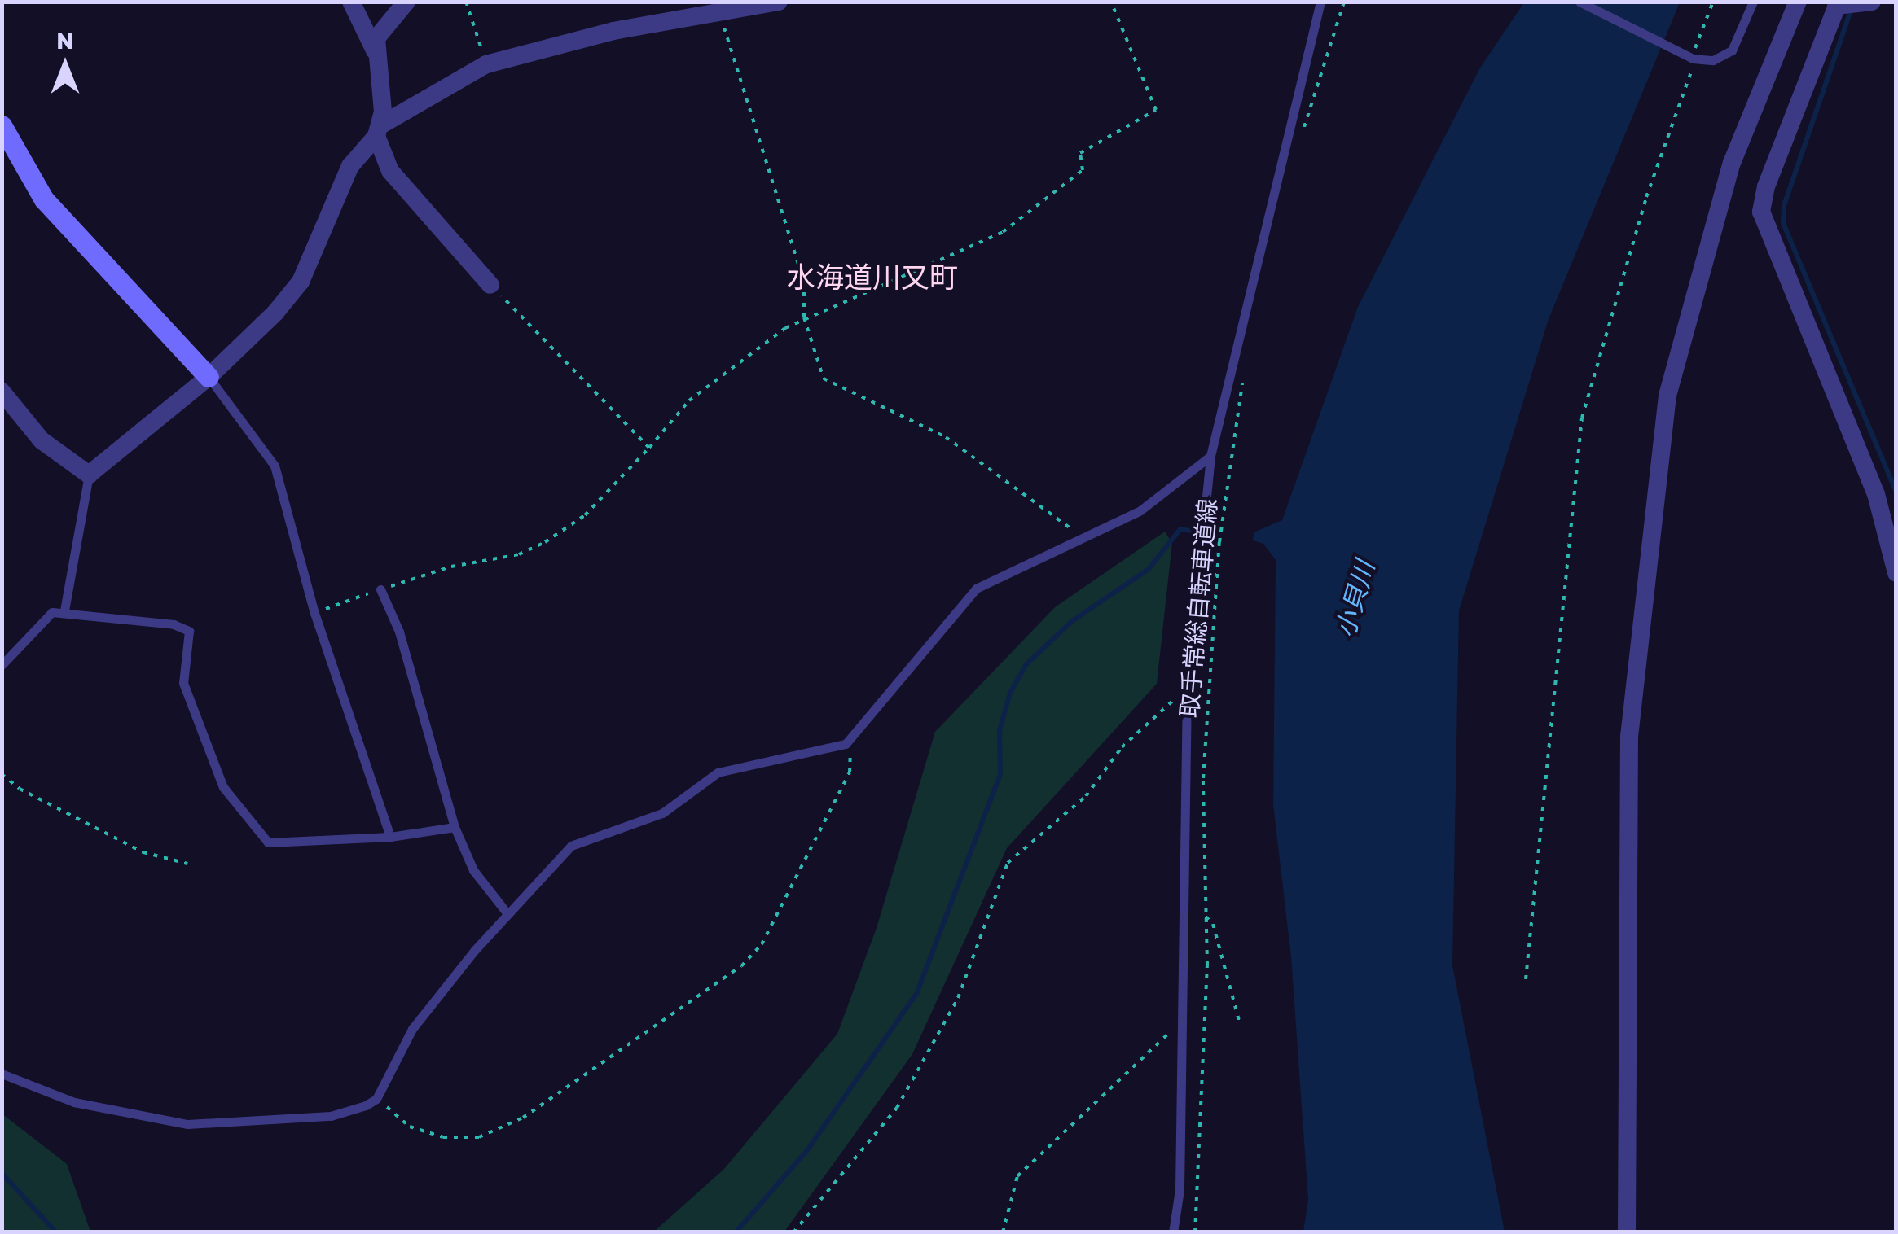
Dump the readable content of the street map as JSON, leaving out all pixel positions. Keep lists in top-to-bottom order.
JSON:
{
  "streets": {
    "path": ["取手常総自転車道線"]
  },
  "districts": ["水海道川又町"],
  "water": ["小貝川"],
  "north": "top"
}
